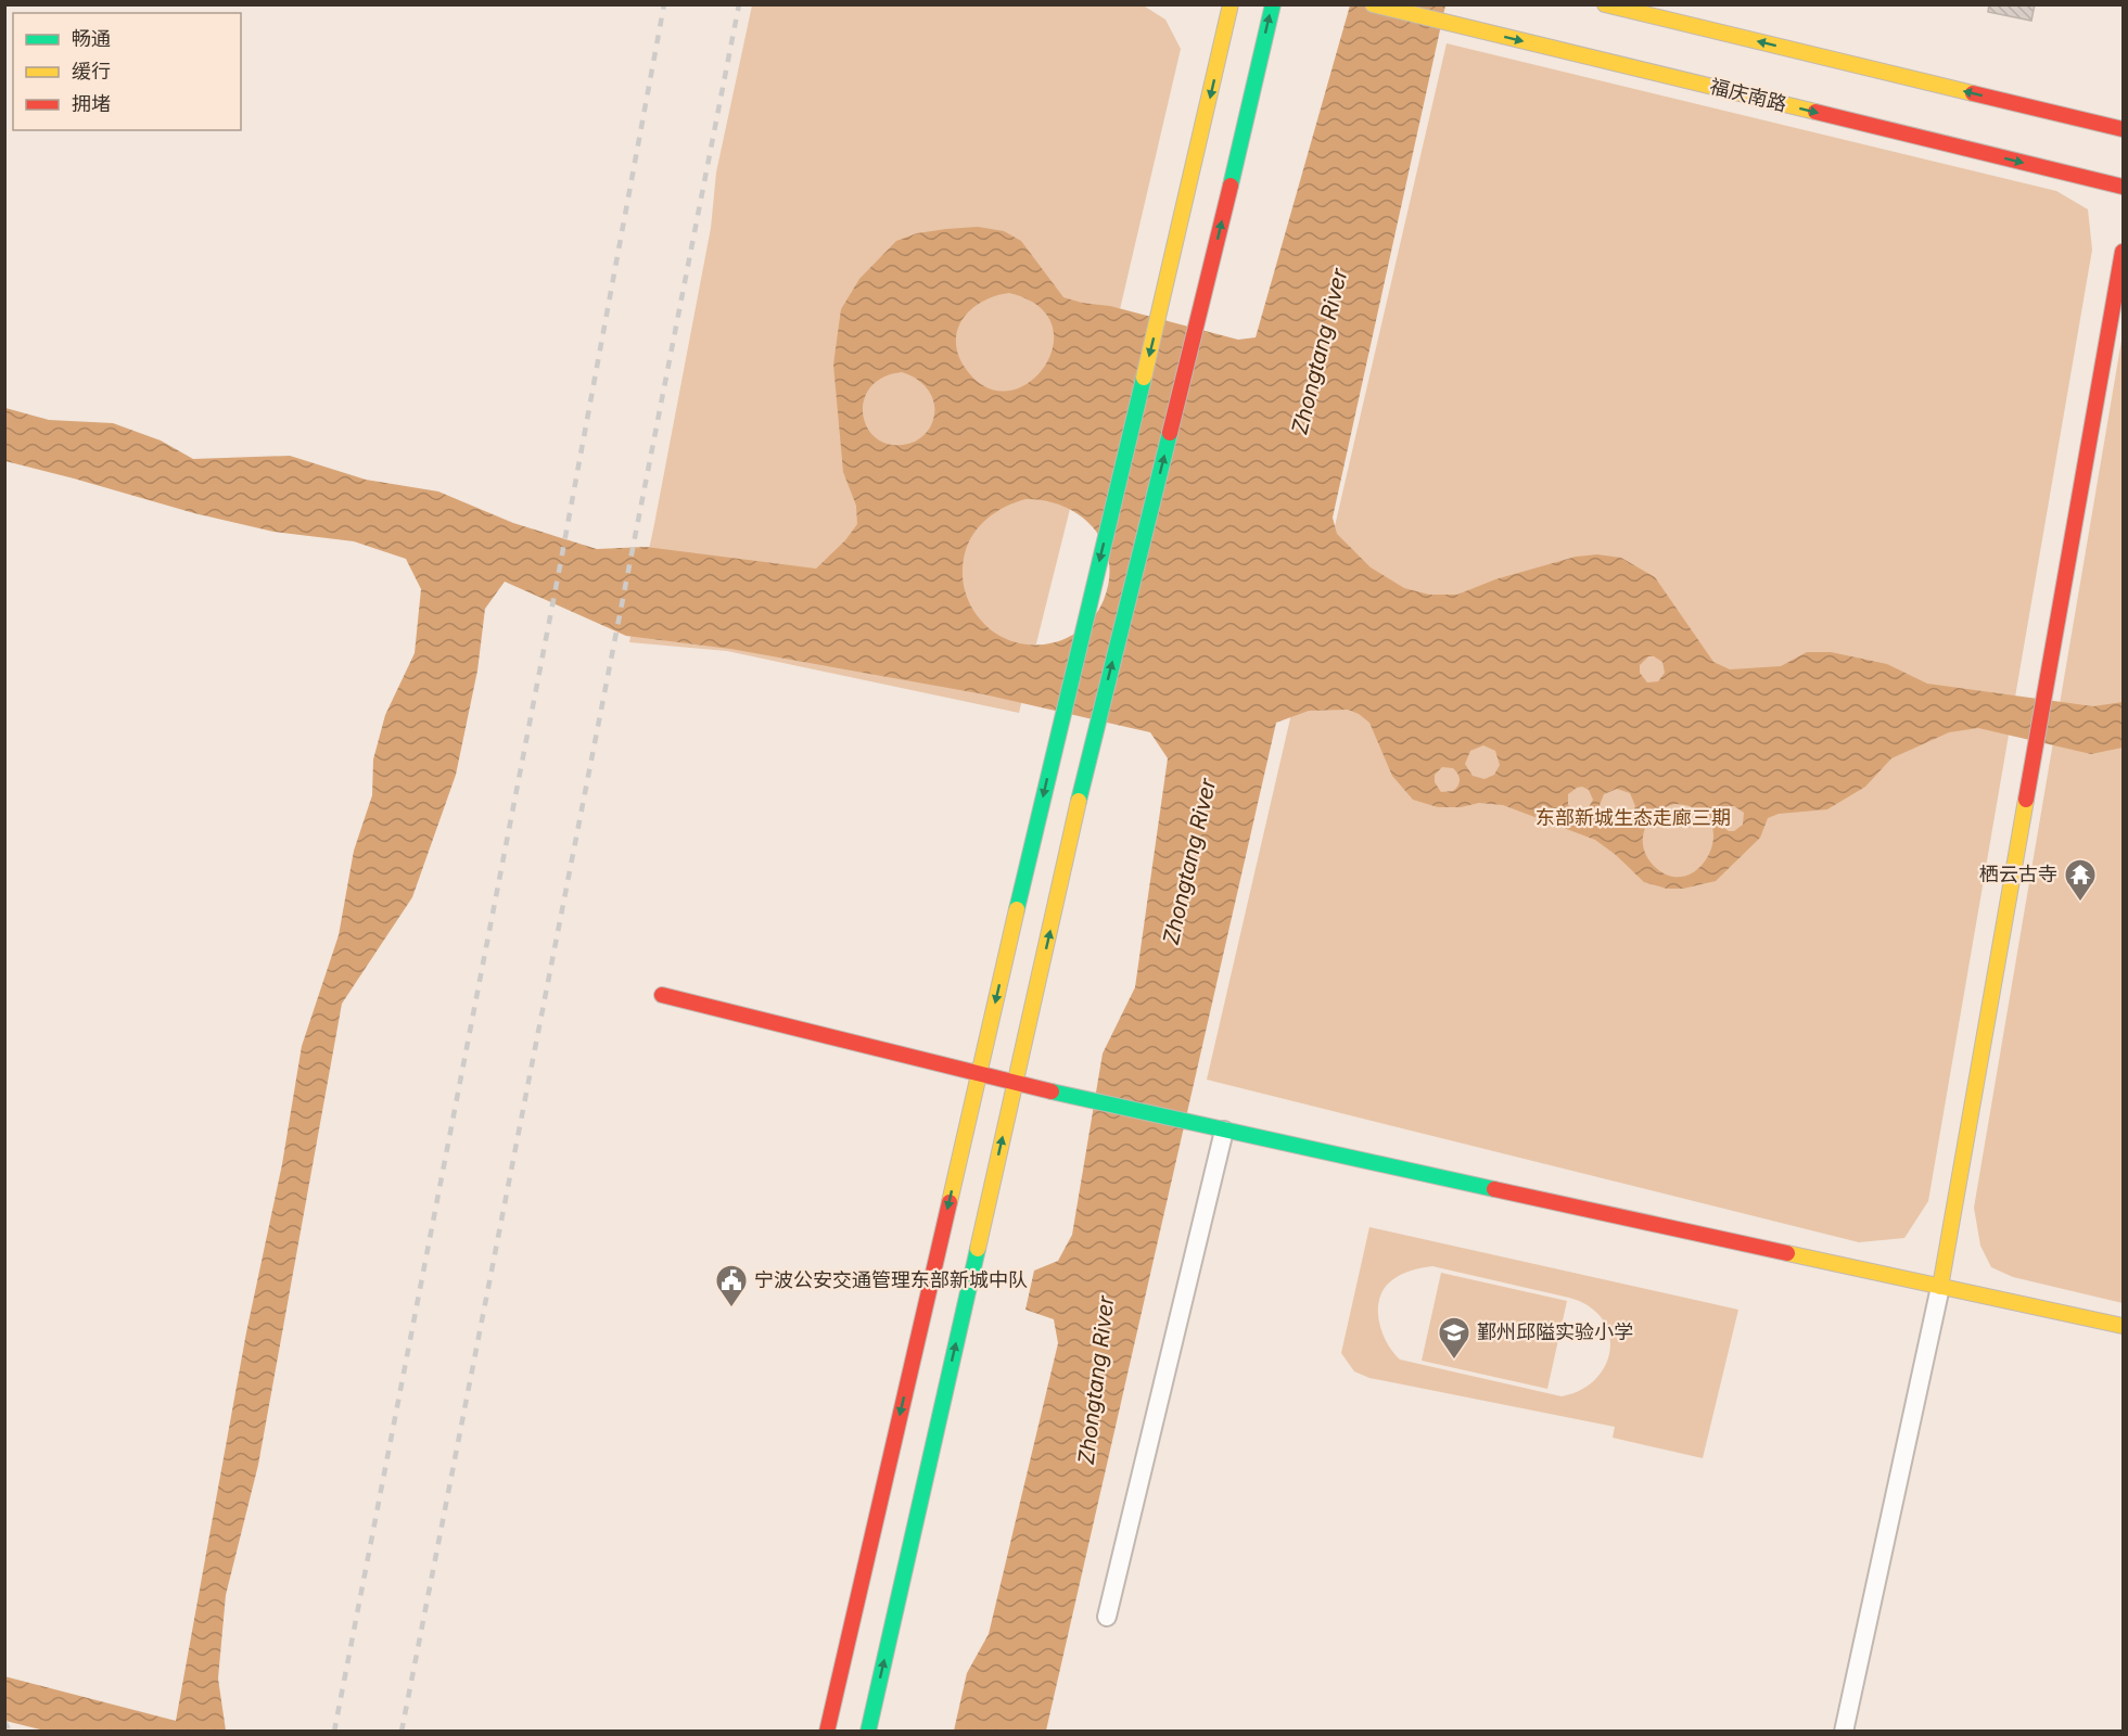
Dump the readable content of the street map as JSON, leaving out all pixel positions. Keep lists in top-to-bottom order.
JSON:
{
  "streets": {
    "main road": ["福庆南路"]
  },
  "water": ["Zhongtang River"],
  "parks": ["东部新城生态走廊三期"],
  "places": {
    "temple": ["栖云古寺"],
    "public building": ["宁波公安交通管理东部新城中队"],
    "school or university": ["鄞州邱隘实验小学"]
  },
  "legend": ["畅通", "缓行", "拥堵"]
}
